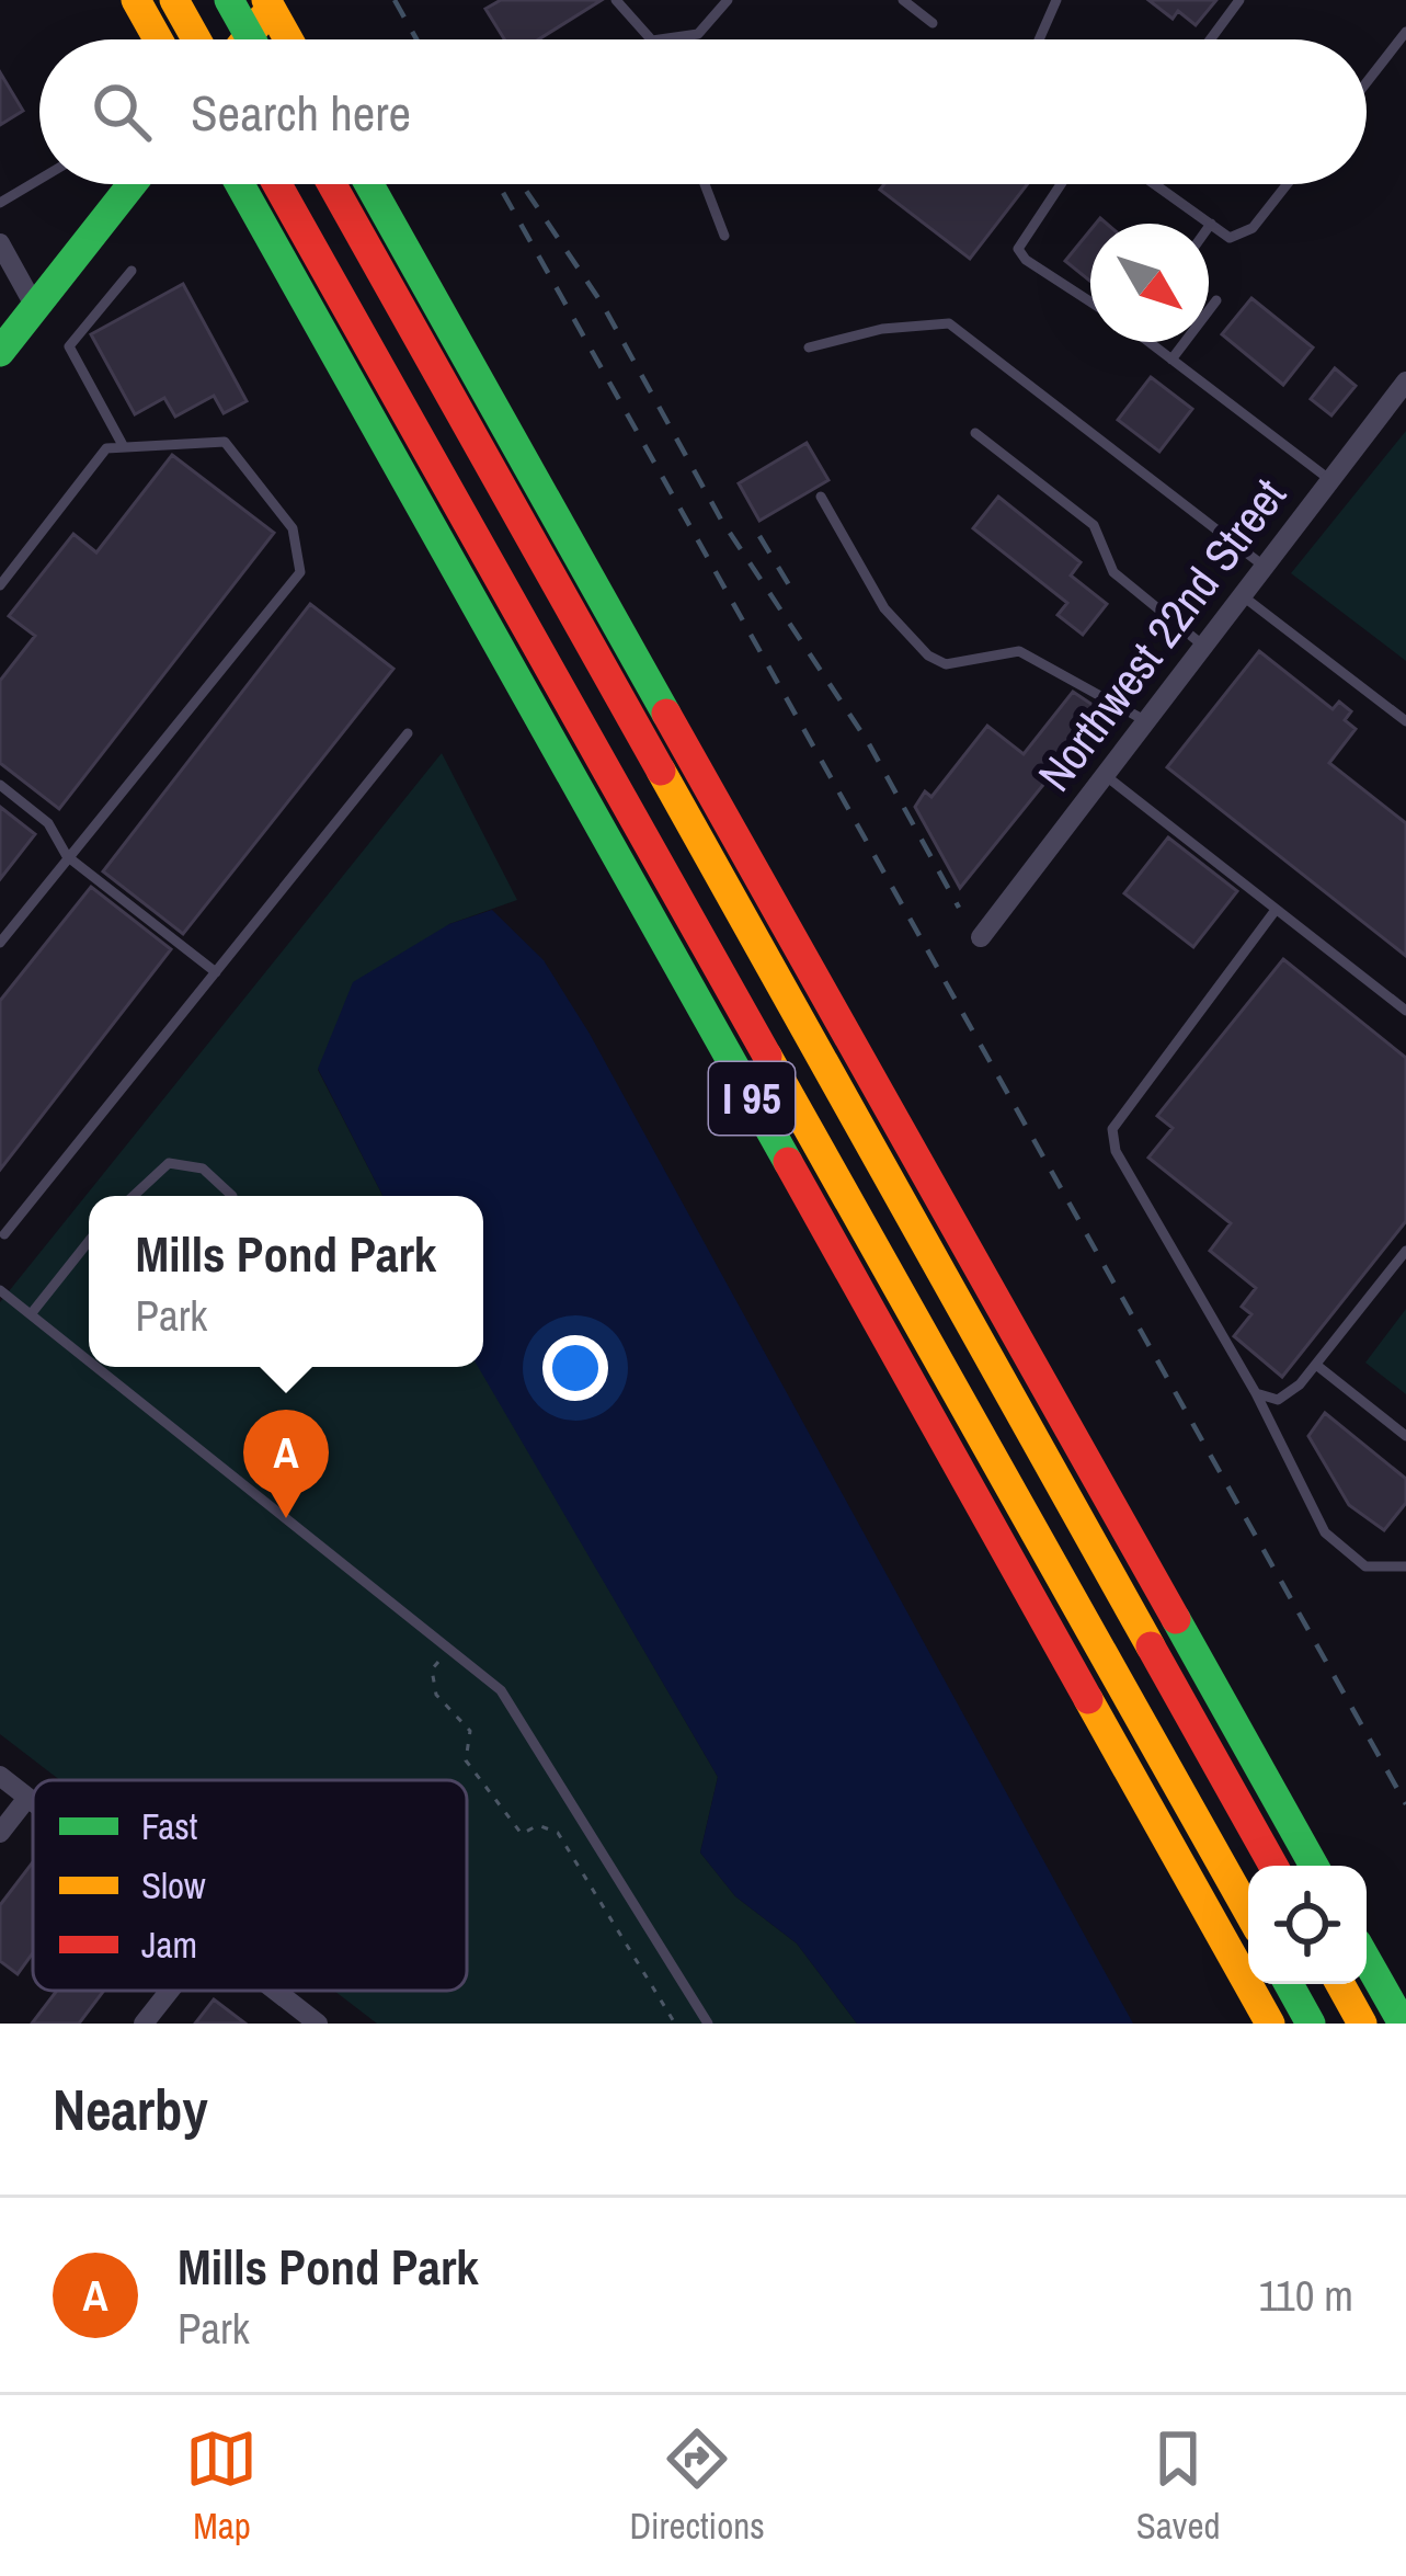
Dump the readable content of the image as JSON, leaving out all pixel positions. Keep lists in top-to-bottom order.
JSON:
{
  "streets": {
    "main road": ["I 95"],
    "street": ["Northwest 22nd Street"]
  },
  "legend": ["Fast", "Slow", "Jam"],
  "north": "bottom right",
  "page": {
    "search": "Search here",
    "popup": ["Mills Pond Park", "Park"],
    "pins": "A",
    "heading": "Nearby",
    "list": [
      {
        "mark": "A",
        "name": "Mills Pond Park",
        "note": "Park",
        "value": "110 m"
      }
    ],
    "nav": ["Map", "Directions", "Saved"]
  }
}
